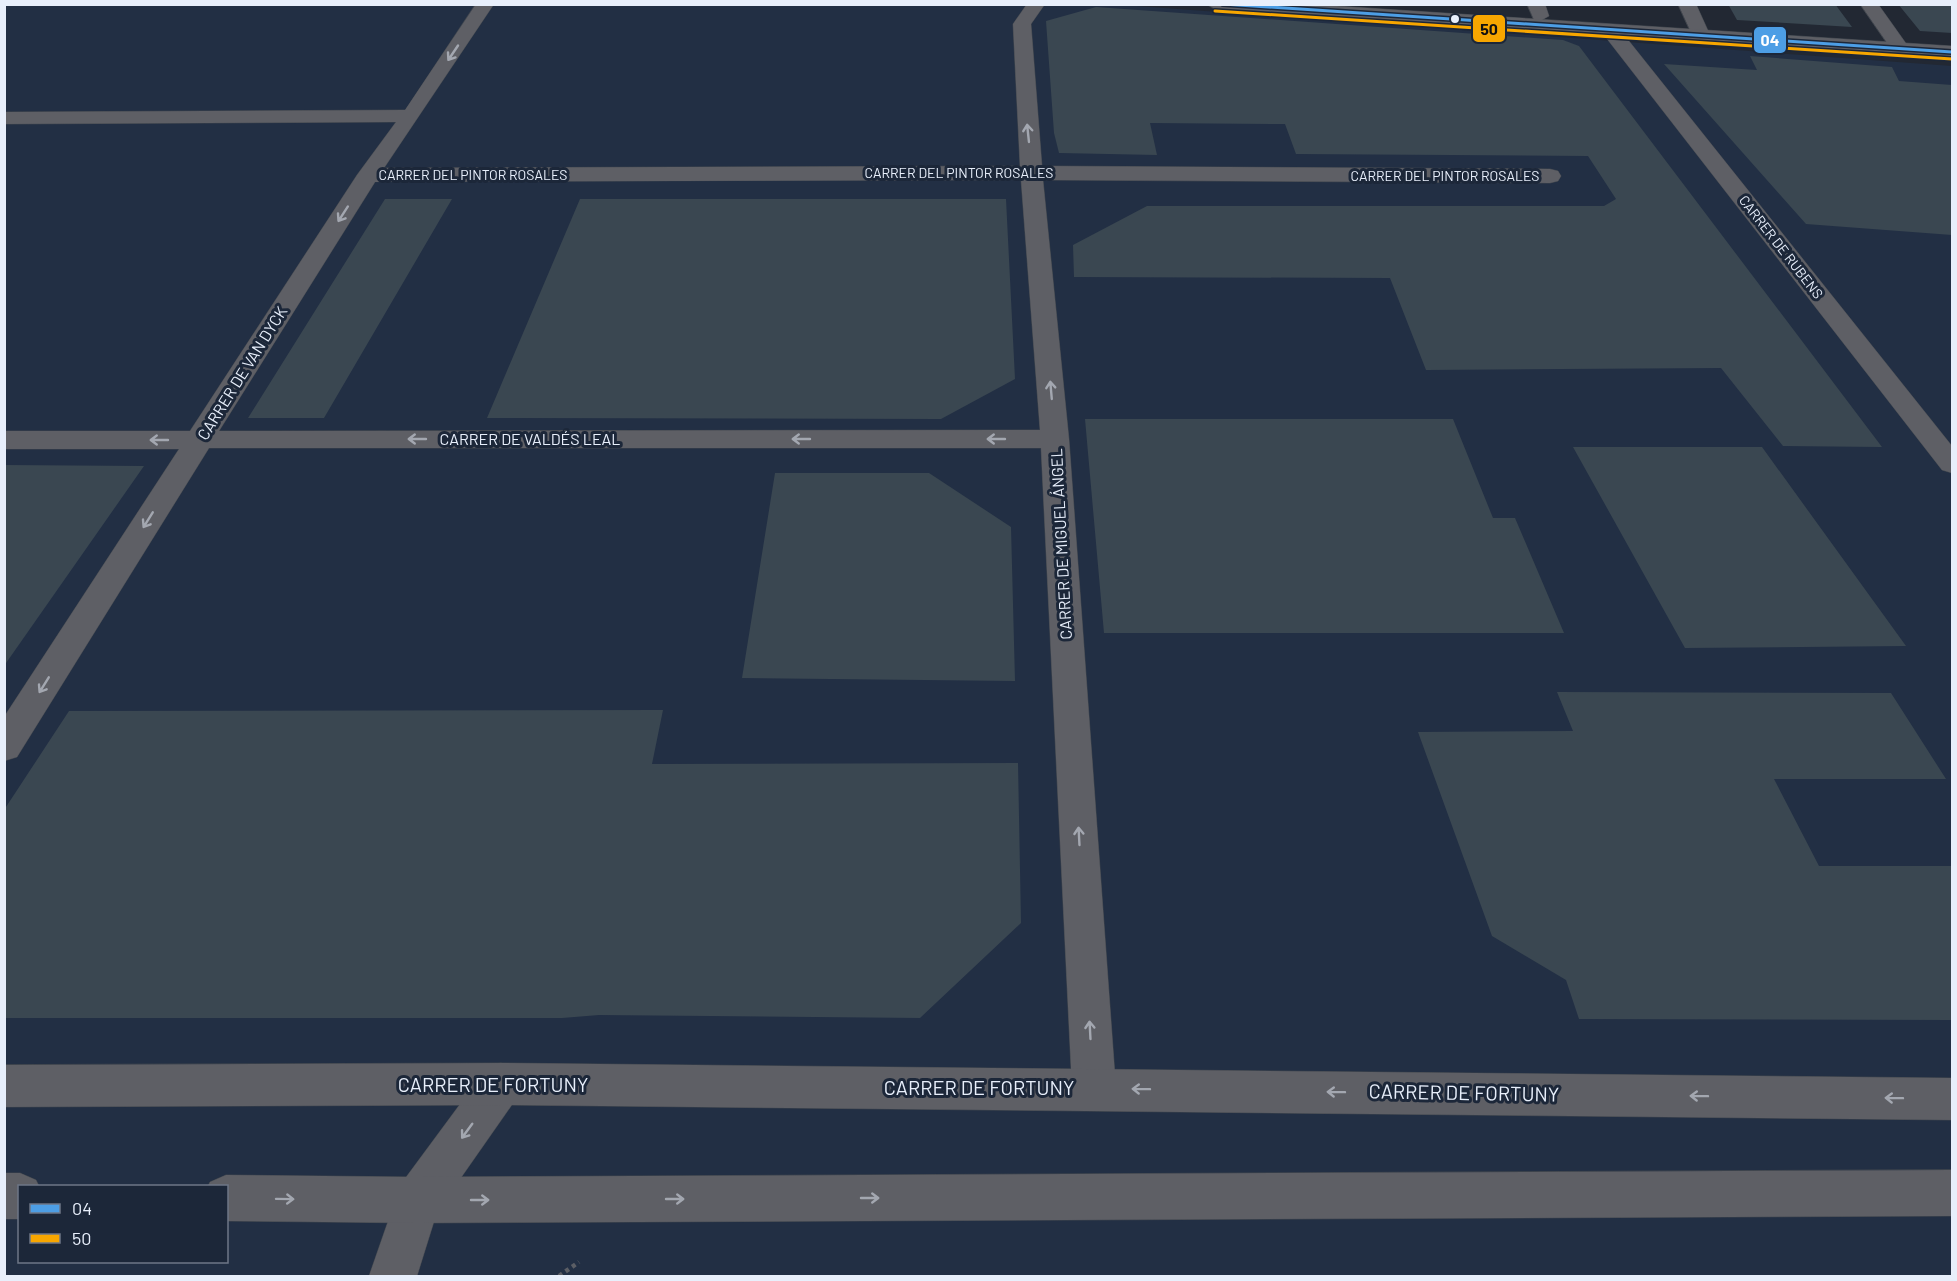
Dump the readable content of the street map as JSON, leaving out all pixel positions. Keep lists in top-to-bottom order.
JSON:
{
  "streets": {
    "street": [
      "CARRER DEL PINTOR ROSALES",
      "CARRER DE RUBENS",
      "CARRER DE VAN DYCK",
      "CARRER DE VALDÉS LEAL",
      "CARRER DE MIGUEL ÁNGEL",
      "CARRER DE FORTUNY"
    ]
  },
  "crossings": [
    ["CARRER DEL PINTOR ROSALES", "CARRER DE VAN DYCK"],
    ["CARRER DEL PINTOR ROSALES", "CARRER DE MIGUEL ÁNGEL"],
    ["CARRER DE VAN DYCK", "CARRER DE VALDÉS LEAL"],
    ["CARRER DE VALDÉS LEAL", "CARRER DE MIGUEL ÁNGEL"],
    ["CARRER DE MIGUEL ÁNGEL", "CARRER DE FORTUNY"]
  ],
  "one_way": ["CARRER DE VAN DYCK", "CARRER DE VALDÉS LEAL", "CARRER DE MIGUEL ÁNGEL"],
  "lines": ["transit line 04", "transit line 50"],
  "legend": ["04", "50"]
}
